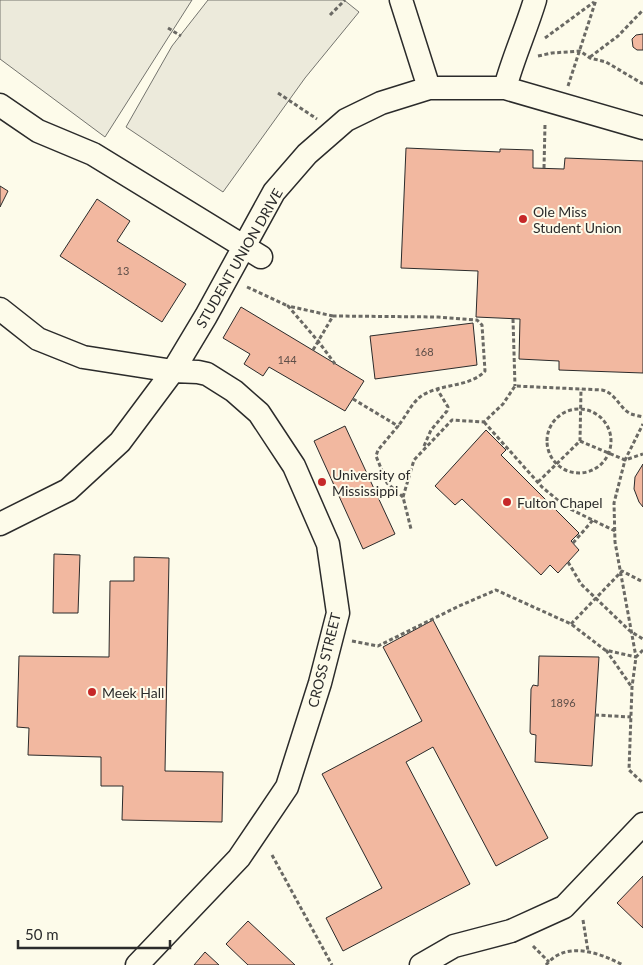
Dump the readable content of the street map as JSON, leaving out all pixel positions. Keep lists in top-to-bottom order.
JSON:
{
  "streets": {
    "street": ["STUDENT UNION DRIVE", "CROSS STREET"]
  },
  "crossings": [
    ["STUDENT UNION DRIVE", "CROSS STREET"]
  ],
  "places": [
    "Ole Miss Student Union",
    "University of Mississippi",
    "Fulton Chapel",
    "Meek Hall"
  ],
  "house_numbers": [
    "13",
    "168",
    "144",
    "1896"
  ],
  "scale_bar": "50 m"
}
